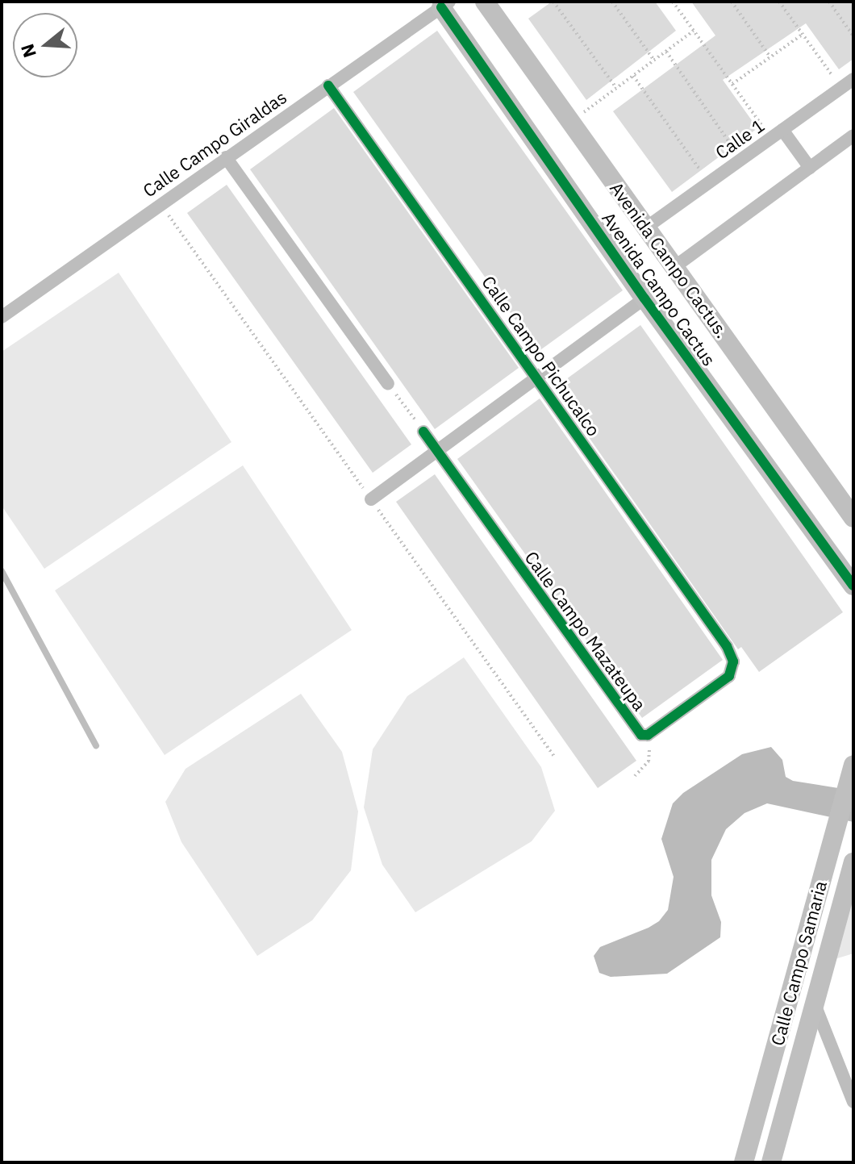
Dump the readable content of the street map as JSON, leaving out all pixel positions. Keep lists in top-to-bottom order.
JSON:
{
  "streets": {
    "street": [
      "Calle 1",
      "Calle Campo Giraldas",
      "Avenida Campo Cactus.",
      "Avenida Campo Cactus",
      "Calle Campo Pichucalco",
      "Calle Campo Mazateupa",
      "Calle Campo Samaria"
    ]
  },
  "crossings": [
    ["Calle 1", "Avenida Campo Cactus."],
    ["Calle Campo Giraldas", "Avenida Campo Cactus"],
    ["Calle Campo Giraldas", "Calle Campo Pichucalco"],
    ["Calle Campo Pichucalco", "Calle Campo Mazateupa"]
  ],
  "north": "left"
}
